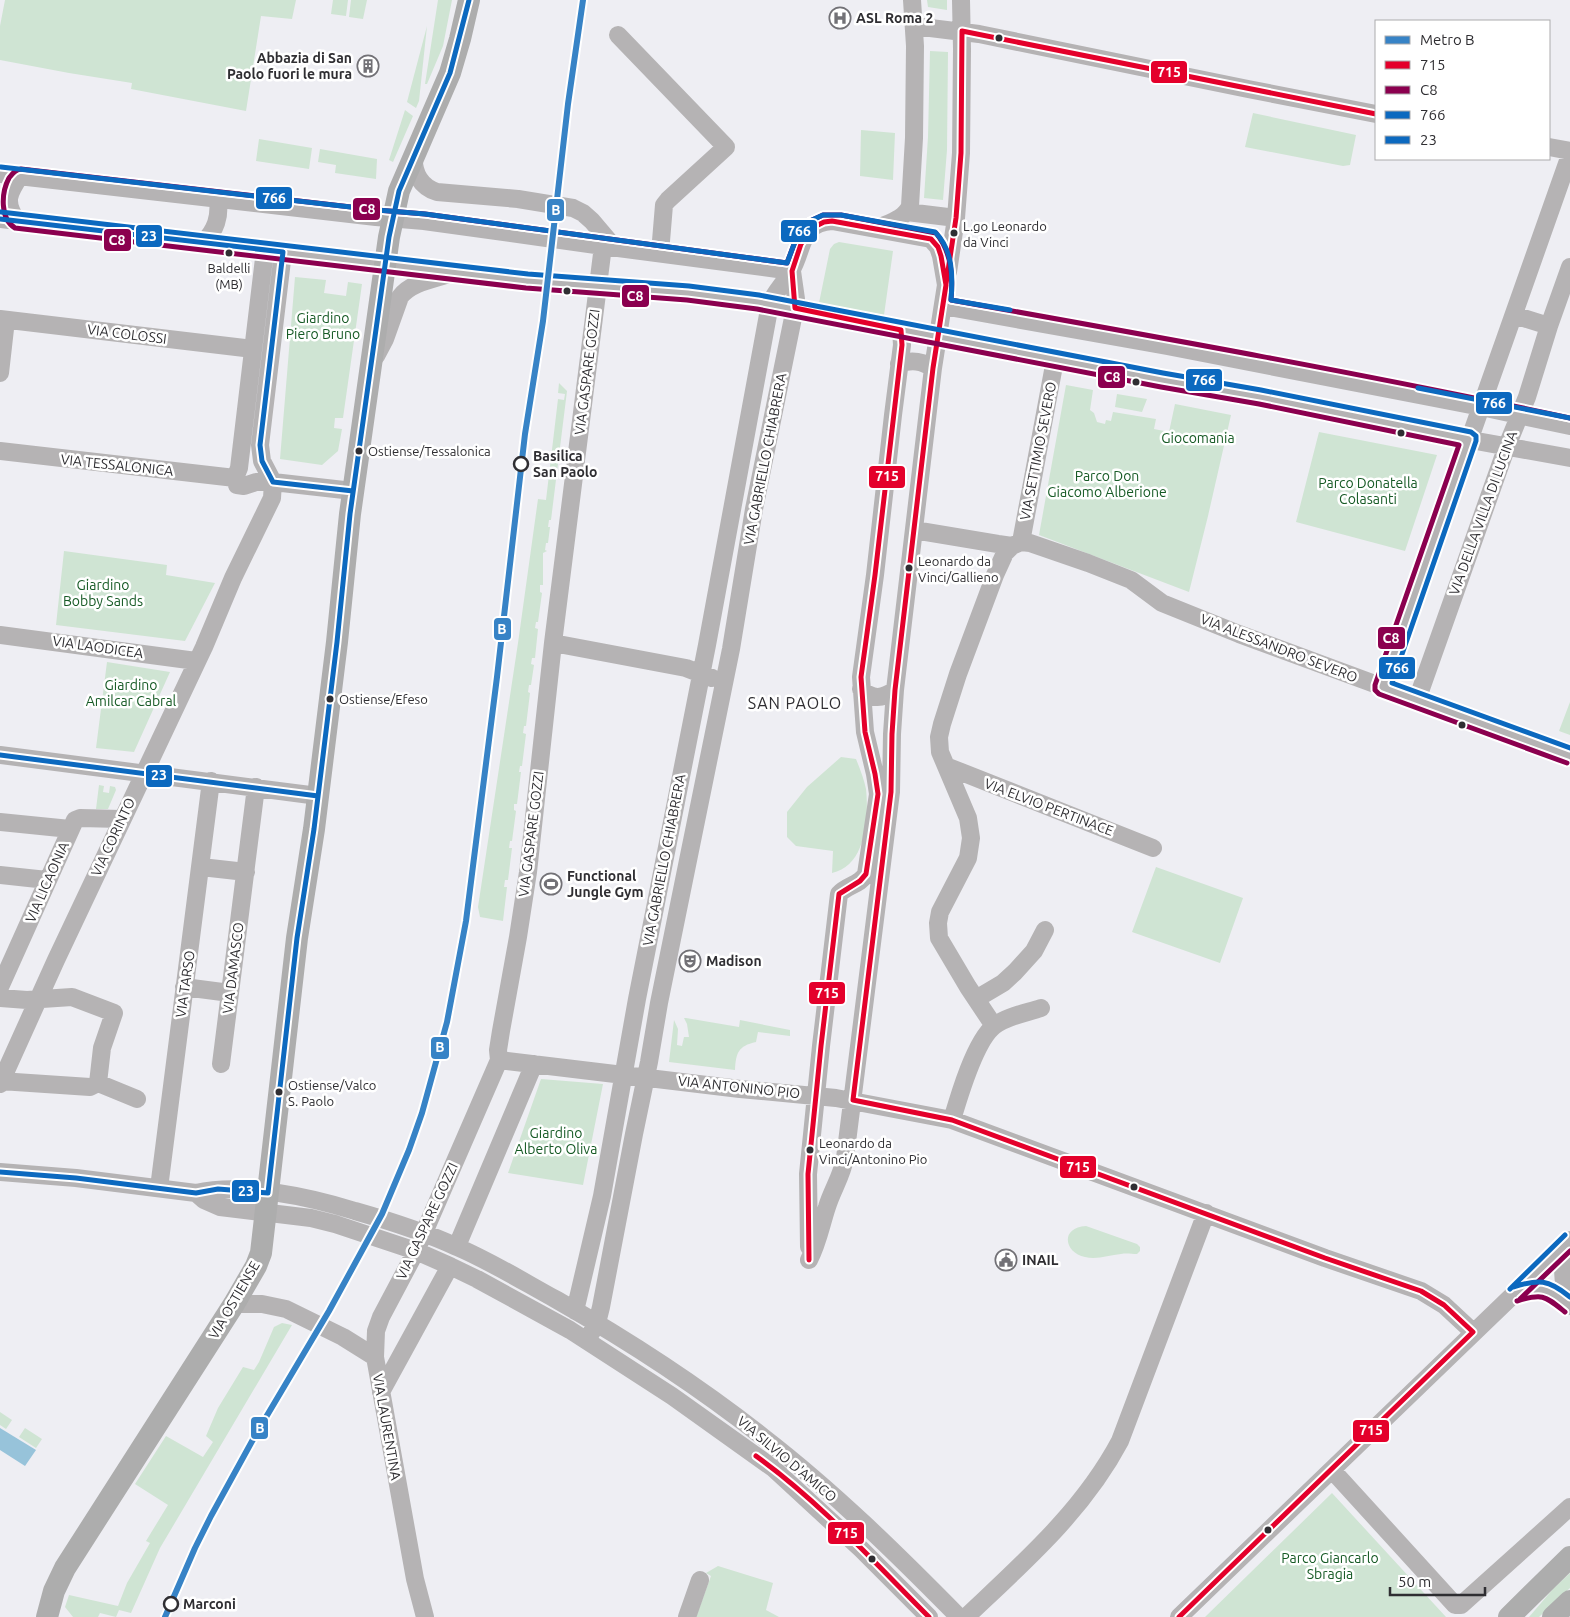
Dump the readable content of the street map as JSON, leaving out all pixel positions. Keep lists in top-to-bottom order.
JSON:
{
  "streets": {
    "main road": ["VIA OSTIENSE"],
    "street": [
      "VIA COLOSSI",
      "VIA GASPARE GOZZI",
      "VIA SETTIMIO SEVERO",
      "VIA GABRIELLO CHIABRERA",
      "VIA TESSALONICA",
      "VIA DELLA VILLA DI LUCINA",
      "VIA LAODICEA",
      "VIA ALESSANDRO SEVERO",
      "VIA ELVIO PERTINACE",
      "VIA CORINTO",
      "VIA LICAONIA",
      "VIA DAMASCO",
      "VIA TARSO",
      "VIA ANTONINO PIO",
      "VIA LAURENTINA",
      "VIA SILVIO D'AMICO"
    ]
  },
  "crossings": [
    ["VIA GASPARE GOZZI", "VIA ANTONINO PIO"],
    ["VIA GASPARE GOZZI", "VIA LAURENTINA"],
    ["VIA GASPARE GOZZI", "VIA SILVIO D'AMICO"],
    ["VIA SETTIMIO SEVERO", "VIA ALESSANDRO SEVERO"],
    ["VIA GABRIELLO CHIABRERA", "VIA ANTONINO PIO"],
    ["VIA GABRIELLO CHIABRERA", "VIA SILVIO D'AMICO"],
    ["VIA TESSALONICA", "VIA CORINTO"],
    ["VIA DELLA VILLA DI LUCINA", "VIA ALESSANDRO SEVERO"],
    ["VIA LAODICEA", "VIA CORINTO"],
    ["VIA CORINTO", "VIA LICAONIA"],
    ["VIA OSTIENSE", "VIA LAURENTINA"],
    ["VIA OSTIENSE", "VIA SILVIO D'AMICO"]
  ],
  "districts": ["SAN PAOLO"],
  "parks": [
    "Giardino Piero Bruno",
    "Giocomania",
    "Parco Don Giacomo Alberione",
    "Parco Donatella Colasanti",
    "Giardino Bobby Sands",
    "Giardino Amilcar Cabral",
    "Giardino Alberto Oliva",
    "Parco Giancarlo Sbragia"
  ],
  "places": {
    "hospital": ["ASL Roma 2"],
    "building": ["Abbazia di San Paolo fuori le mura"],
    "other": [
      "L.go Leonardo da Vinci",
      "Baldelli (MB)",
      "Ostiense/Tessalonica",
      "Basilica San Paolo",
      "Leonardo da Vinci/Gallieno",
      "Ostiense/Efeso",
      "Ostiense/Valco S. Paolo",
      "Leonardo da Vinci/Antonino Pio",
      "Marconi"
    ],
    "sports": ["Functional Jungle Gym"],
    "theatre": ["Madison"],
    "public building": ["INAIL"]
  },
  "lines": [
    "metro line B",
    "transit line 23",
    "transit line 715",
    "transit line 766",
    "transit line C8"
  ],
  "legend": [
    "Metro B",
    "715",
    "C8",
    "766",
    "23"
  ],
  "scale_bar": "50 m"
}
